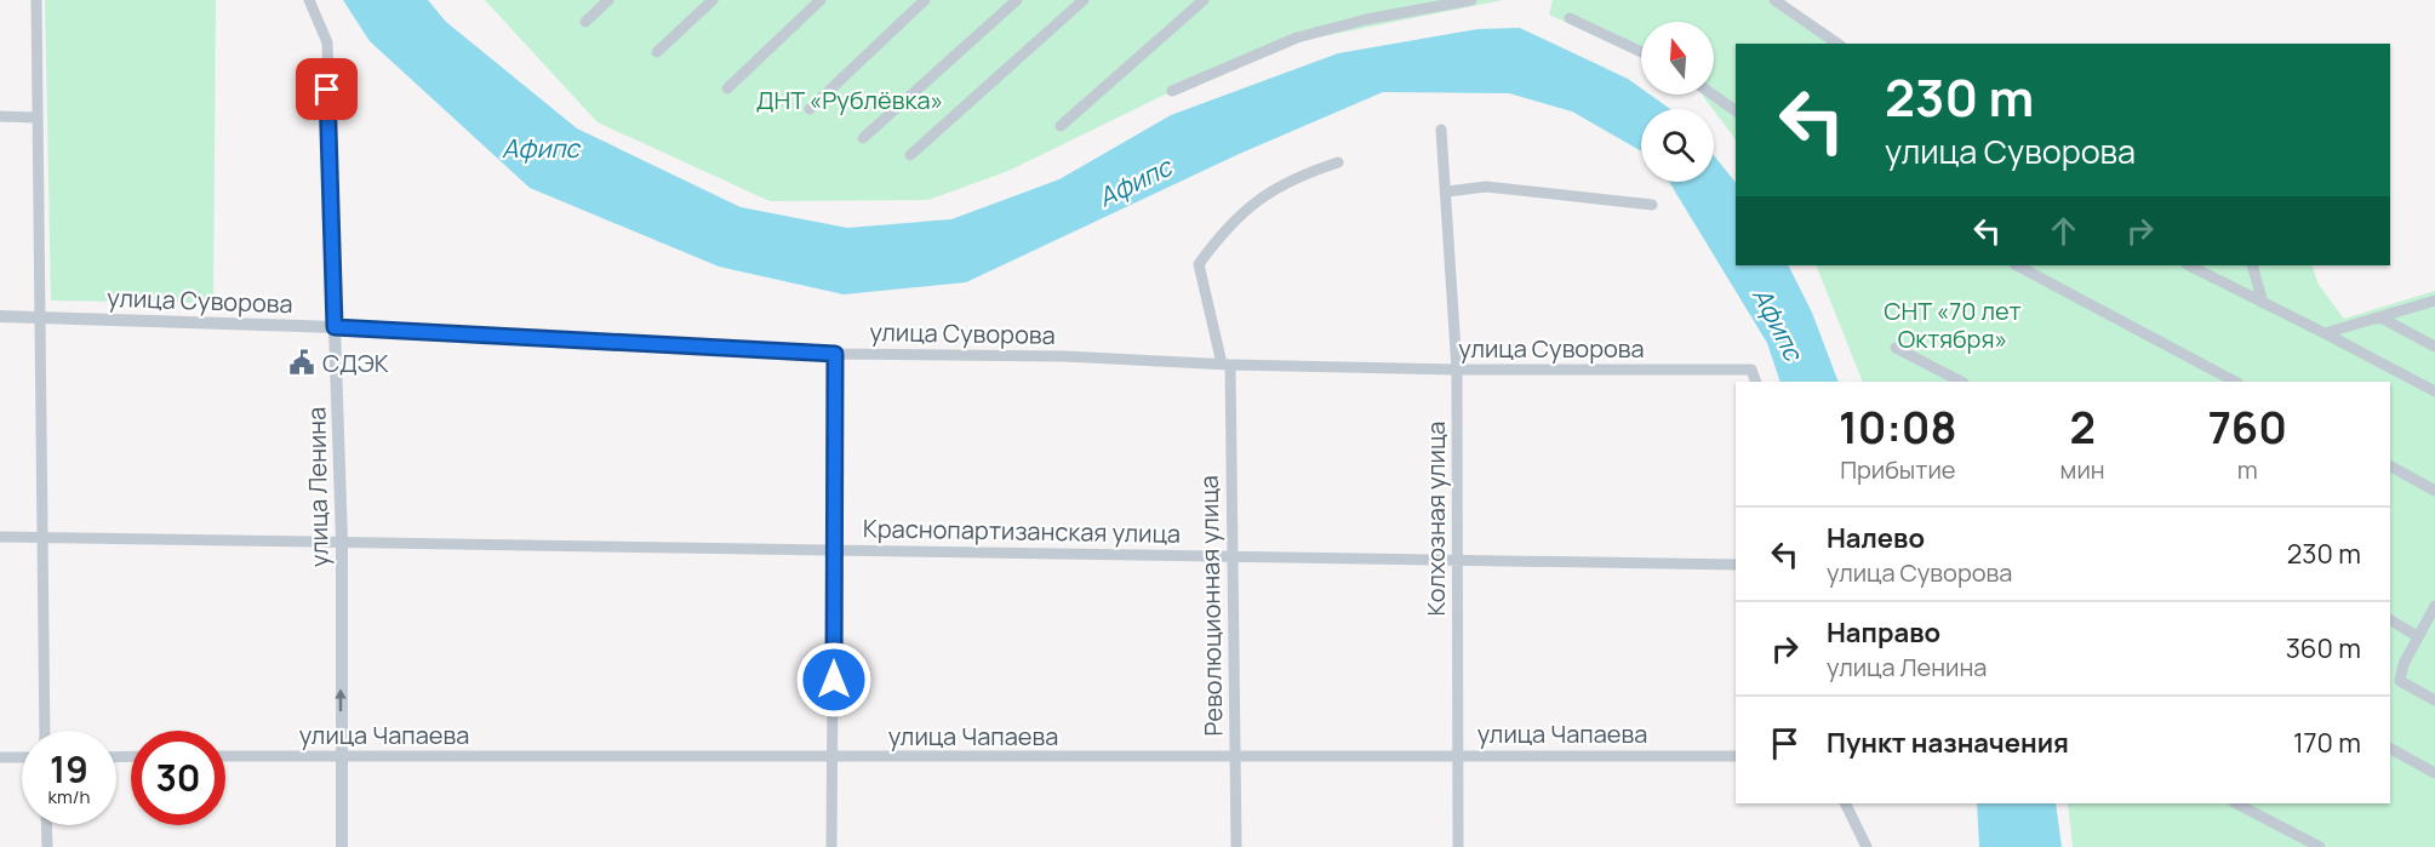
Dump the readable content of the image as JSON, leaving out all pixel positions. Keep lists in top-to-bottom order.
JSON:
{
  "streets": {
    "street": [
      "улица Суворова",
      "улица Ленина",
      "Колхозная улица",
      "Краснопартизанская улица",
      "Революционная улица",
      "улица Чапаева"
    ]
  },
  "crossings": [
    ["улица Суворова", "улица Ленина"],
    ["улица Суворова", "Колхозная улица"],
    ["улица Суворова", "Революционная улица"],
    ["улица Ленина", "Краснопартизанская улица"],
    ["улица Ленина", "улица Чапаева"],
    ["Колхозная улица", "Краснопартизанская улица"],
    ["Колхозная улица", "улица Чапаева"],
    ["Краснопартизанская улица", "Революционная улица"],
    ["Революционная улица", "улица Чапаева"]
  ],
  "water": ["Афипс"],
  "parks": ["ДНТ «Рублёвка»", "СНТ «70 лет Октября»"],
  "places": {
    "public building": ["СДЭК"]
  },
  "north": "top",
  "page": {
    "turn": ["230 m", "улица Суворова"],
    "eta": [
      "10:08",
      "Прибытие",
      "2",
      "мин",
      "760",
      "m"
    ],
    "list": [
      {
        "name": "Налево",
        "note": "улица Суворова",
        "value": "230 m"
      },
      {
        "name": "Направо",
        "note": "улица Ленина",
        "value": "360 m"
      },
      {
        "name": "Пункт назначения",
        "value": "170 m"
      }
    ],
    "speed": "19 km/h",
    "limit": "30"
  }
}
